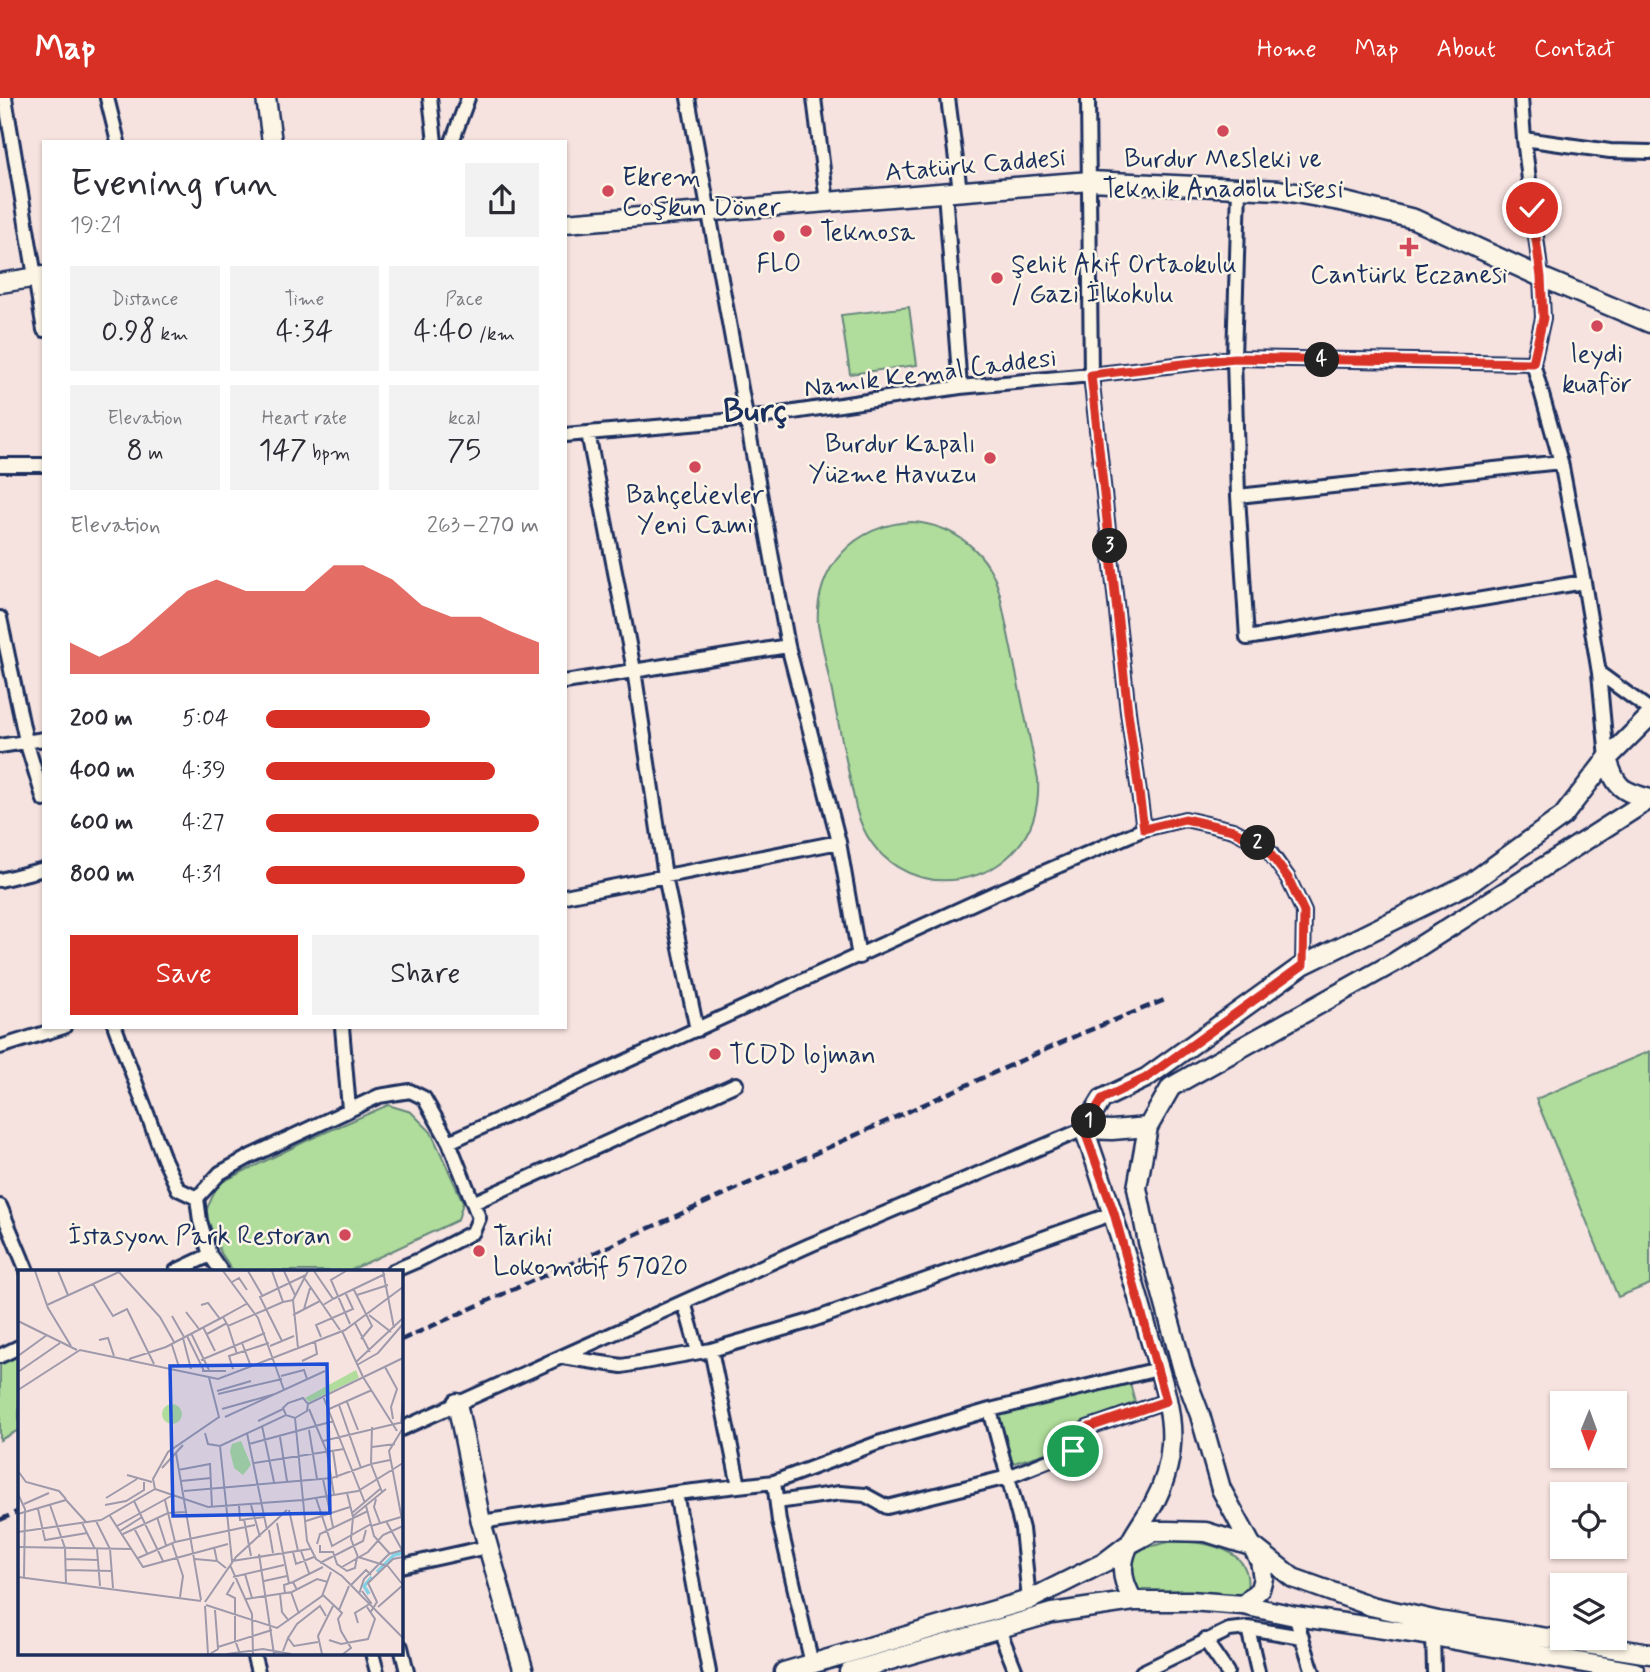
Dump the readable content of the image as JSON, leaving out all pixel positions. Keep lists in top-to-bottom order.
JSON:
{
  "streets": {
    "main road": ["Atatürk Caddesi"],
    "street": ["Namık Kemal Caddesi"]
  },
  "districts": ["Burç"],
  "places": {
    "other": [
      "Burdur Mesleki ve Teknik Anadolu Lisesi",
      "Ekrem Coşkun Döner",
      "Teknosa",
      "FLO",
      "Şehit Akif Ortaokulu / Gazi İlkokulu",
      "leydi kuaför",
      "Burdur Kapalı Yüzme Havuzu",
      "Bahçelievler Yeni Cami",
      "TCDD lojman",
      "İstasyon Park Restoran",
      "Tarihi Lokomotif 57020"
    ],
    "health": ["Cantürk Eczanesi"]
  },
  "north": "bottom",
  "page": {
    "header": "Map",
    "nav": [
      "Home",
      "Map",
      "About",
      "Contact"
    ],
    "heading": ["Evening run", "19:21"],
    "stats": [
      ["Distance", "0.98 km"],
      ["Time", "4:34"],
      ["Pace", "4:40 /km"],
      ["Elevation", "8 m"],
      ["Heart rate", "147 bpm"],
      ["kcal", "75"]
    ],
    "pins": [
      "4",
      "3",
      "2",
      "1"
    ],
    "chart": ["Elevation", "263–270 m"],
    "list": [
      {
        "name": "200 m",
        "note": "5:04"
      },
      {
        "name": "400 m",
        "note": "4:39"
      },
      {
        "name": "600 m",
        "note": "4:27"
      },
      {
        "name": "800 m",
        "note": "4:31"
      }
    ],
    "buttons": ["Save", "Share"]
  }
}
